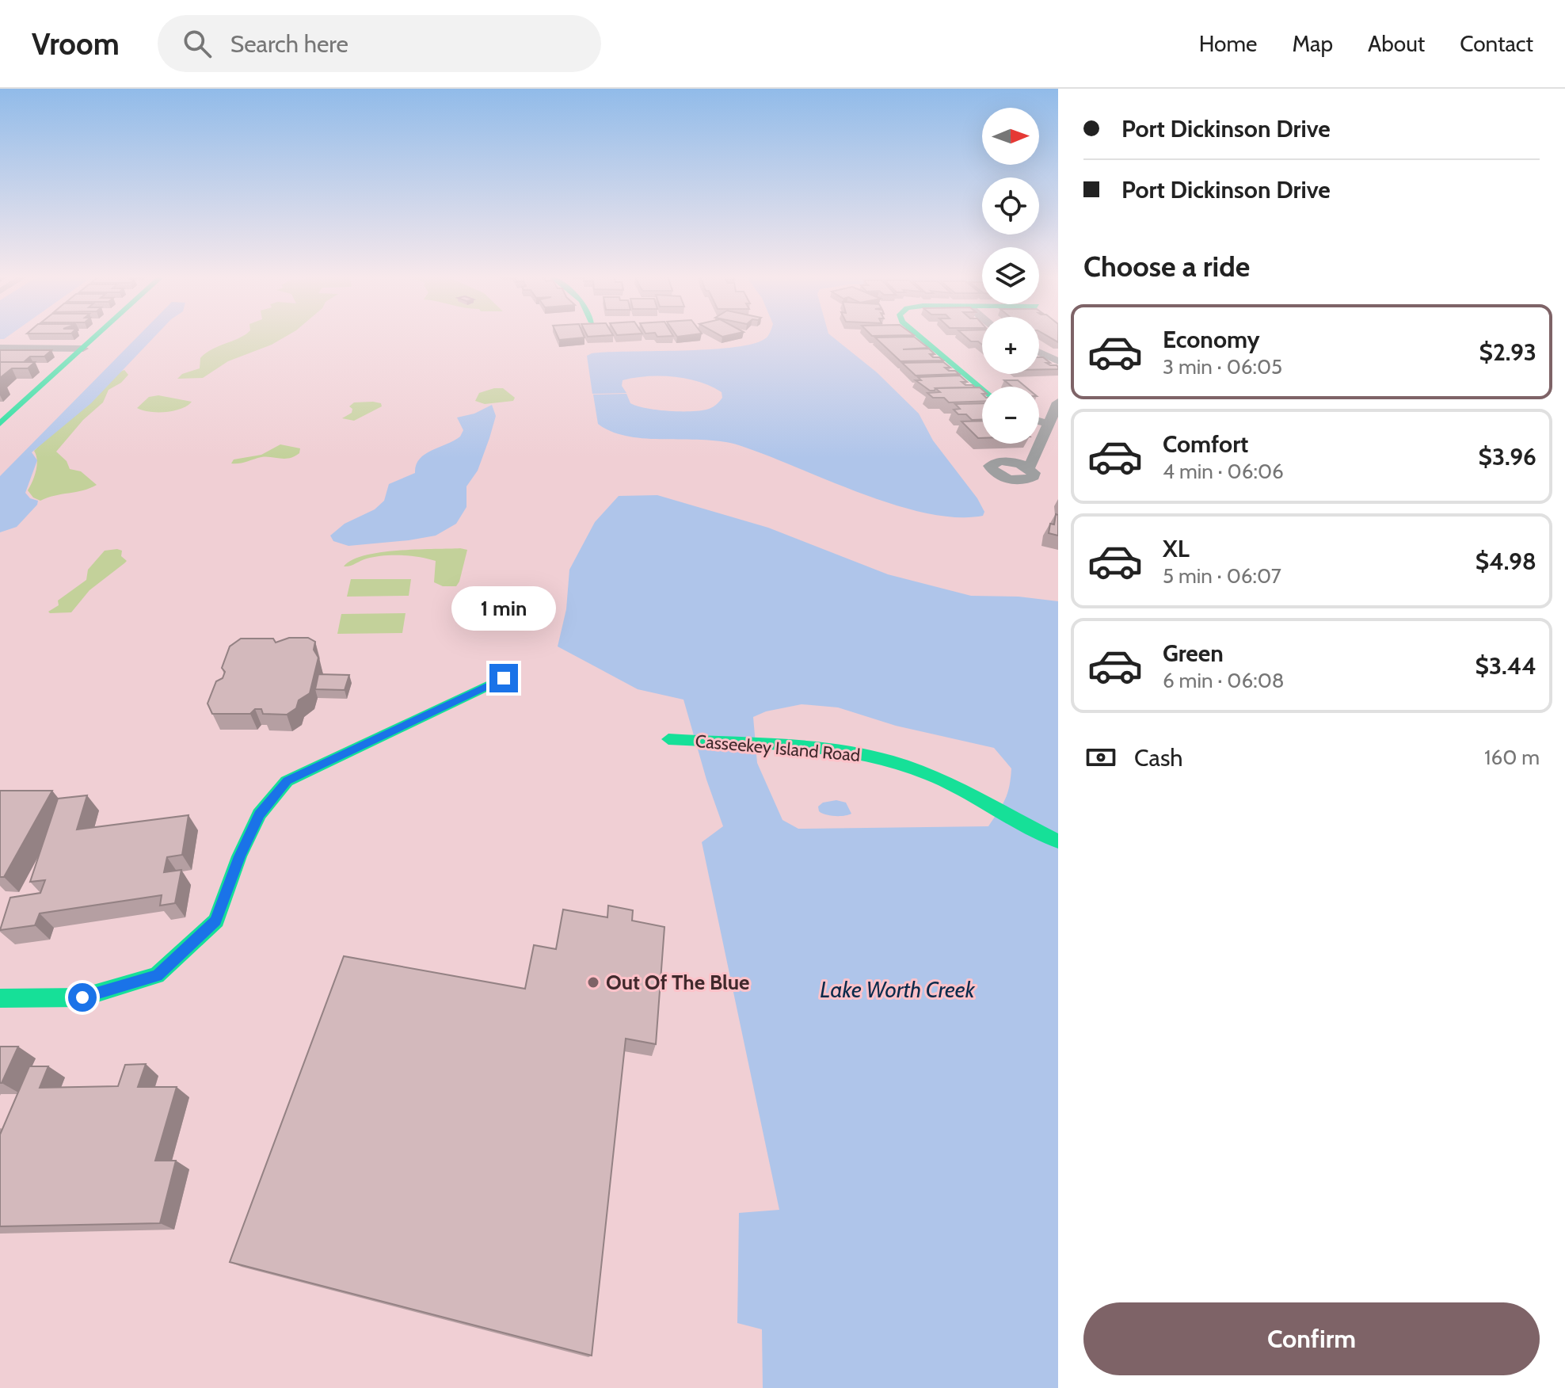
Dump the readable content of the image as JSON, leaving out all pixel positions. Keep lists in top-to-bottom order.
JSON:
{
  "streets": {
    "street": ["Casseekey Island Road"]
  },
  "water": ["Lake Worth Creek"],
  "places": ["Out Of The Blue"],
  "north": "right",
  "page": {
    "header": "Vroom",
    "search": "Search here",
    "nav": [
      "Home",
      "Map",
      "About",
      "Contact"
    ],
    "banner": ["Port Dickinson Drive", "Port Dickinson Drive"],
    "map_buttons": ["+", "−"],
    "heading": "Choose a ride",
    "list": [
      {
        "name": "Economy",
        "note": "3 min · 06:05",
        "value": "$2.93"
      },
      {
        "name": "Comfort",
        "note": "4 min · 06:06",
        "value": "$3.96"
      },
      {
        "name": "XL",
        "note": "5 min · 06:07",
        "value": "$4.98"
      },
      {
        "name": "Green",
        "note": "6 min · 06:08",
        "value": "$3.44"
      }
    ],
    "bubble": "1 min",
    "pay": ["Cash", "160 m"],
    "buttons": "Confirm"
  }
}
